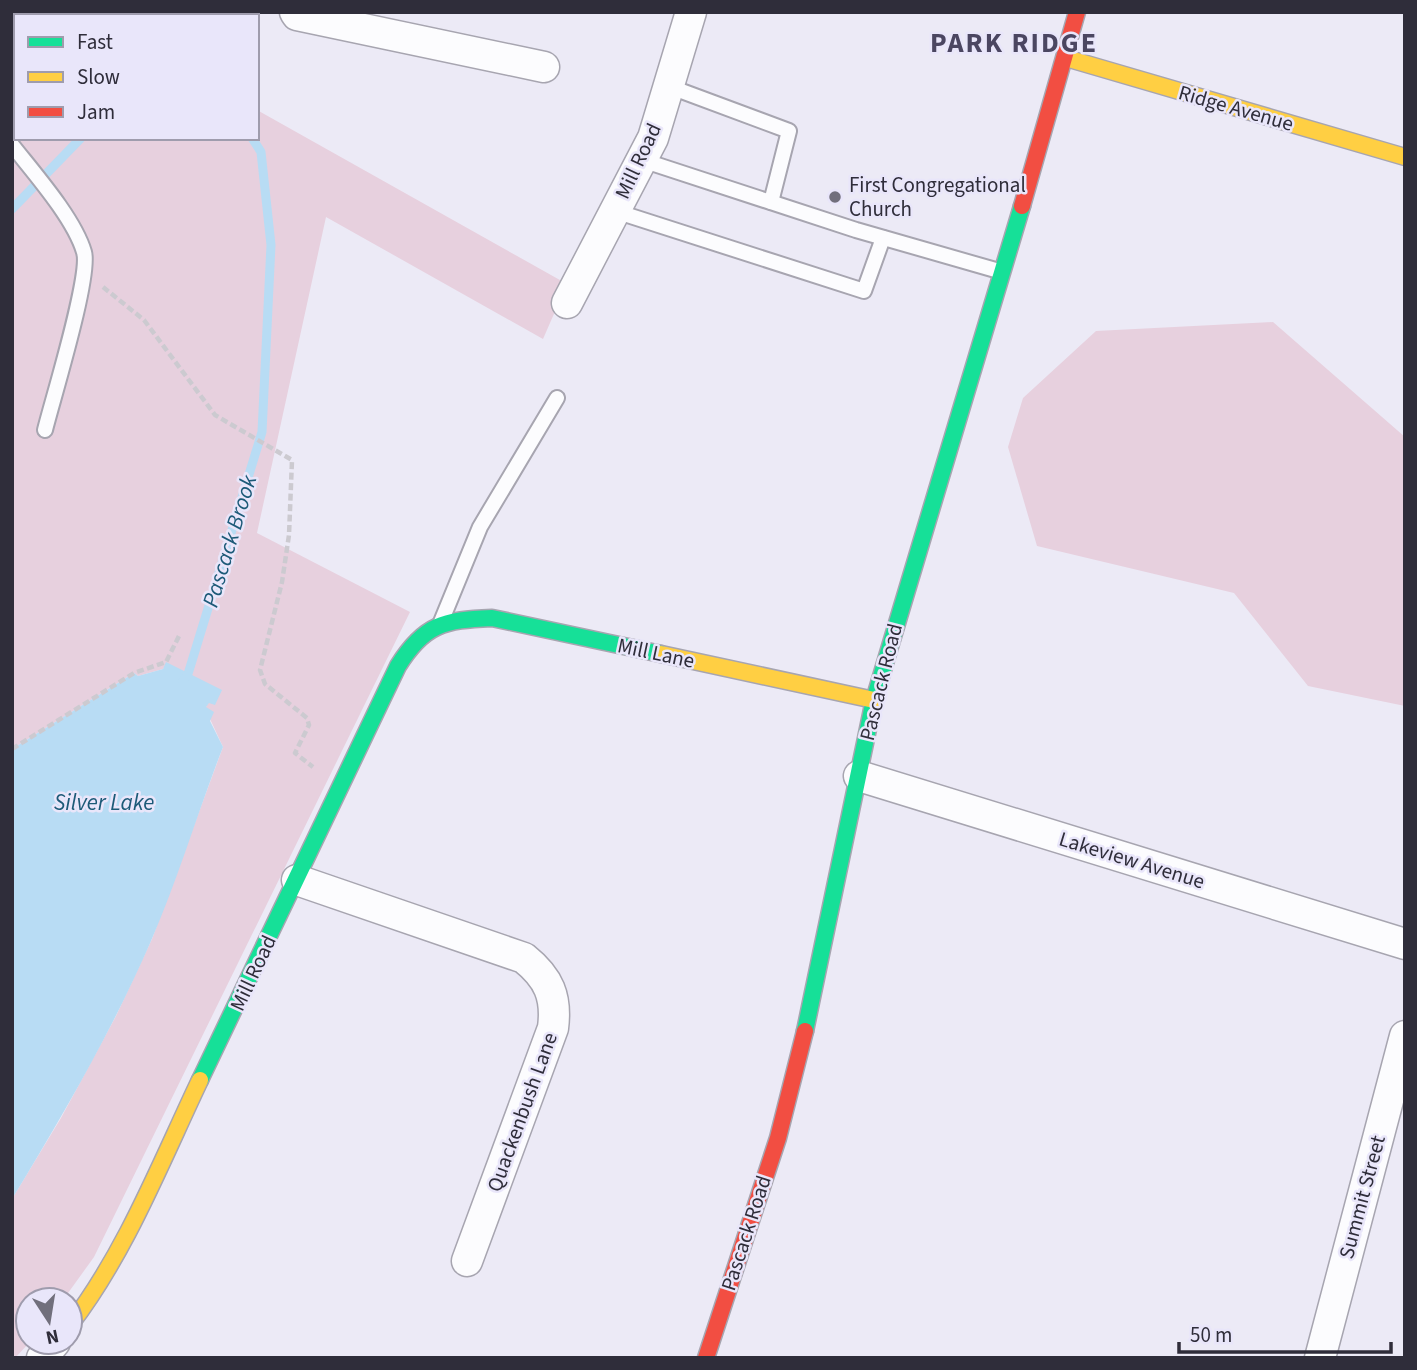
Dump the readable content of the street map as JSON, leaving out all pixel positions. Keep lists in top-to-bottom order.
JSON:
{
  "streets": {
    "street": [
      "Ridge Avenue",
      "Mill Road",
      "Mill Lane",
      "Pascack Road",
      "Lakeview Avenue",
      "Quackenbush Lane",
      "Summit Street"
    ]
  },
  "crossings": [
    ["Ridge Avenue", "Pascack Road"],
    ["Mill Road", "Mill Lane"],
    ["Mill Road", "Quackenbush Lane"],
    ["Mill Lane", "Pascack Road"],
    ["Pascack Road", "Lakeview Avenue"]
  ],
  "districts": ["PARK RIDGE"],
  "water": ["Pascack Brook", "Silver Lake"],
  "places": ["First Congregational Church"],
  "legend": ["Fast", "Slow", "Jam"],
  "scale_bar": "50 m",
  "north": "bottom"
}
